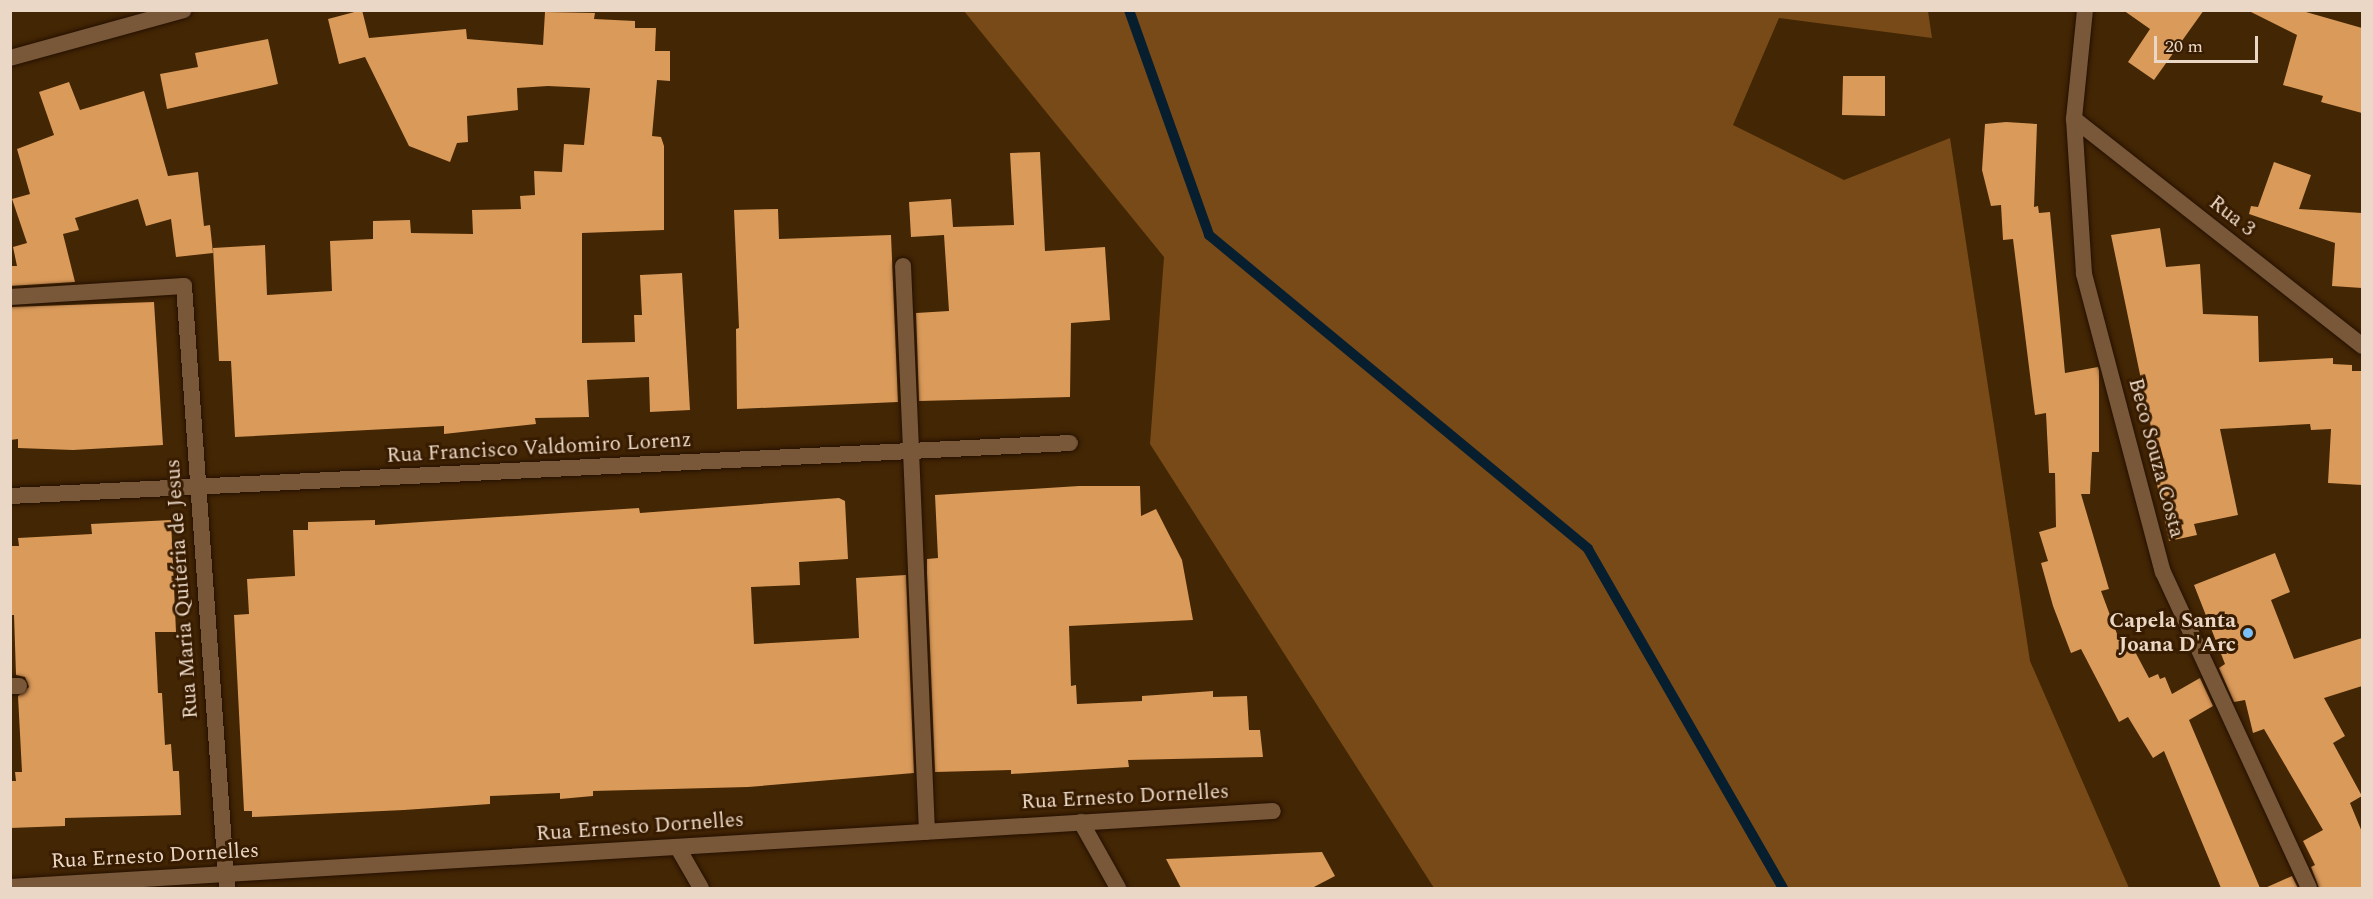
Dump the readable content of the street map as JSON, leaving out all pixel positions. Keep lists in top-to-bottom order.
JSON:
{
  "streets": {
    "street": [
      "Rua 3",
      "Rua Francisco Valdomiro Lorenz",
      "Beco Souza Costa",
      "Rua Maria Quitéria de Jesus",
      "Rua Ernesto Dornelles"
    ]
  },
  "crossings": [
    ["Rua 3", "Beco Souza Costa"],
    ["Rua Francisco Valdomiro Lorenz", "Rua Maria Quitéria de Jesus"],
    ["Rua Maria Quitéria de Jesus", "Rua Ernesto Dornelles"]
  ],
  "places": ["Capela Santa Joana D'Arc"],
  "scale_bar": "20 m"
}
